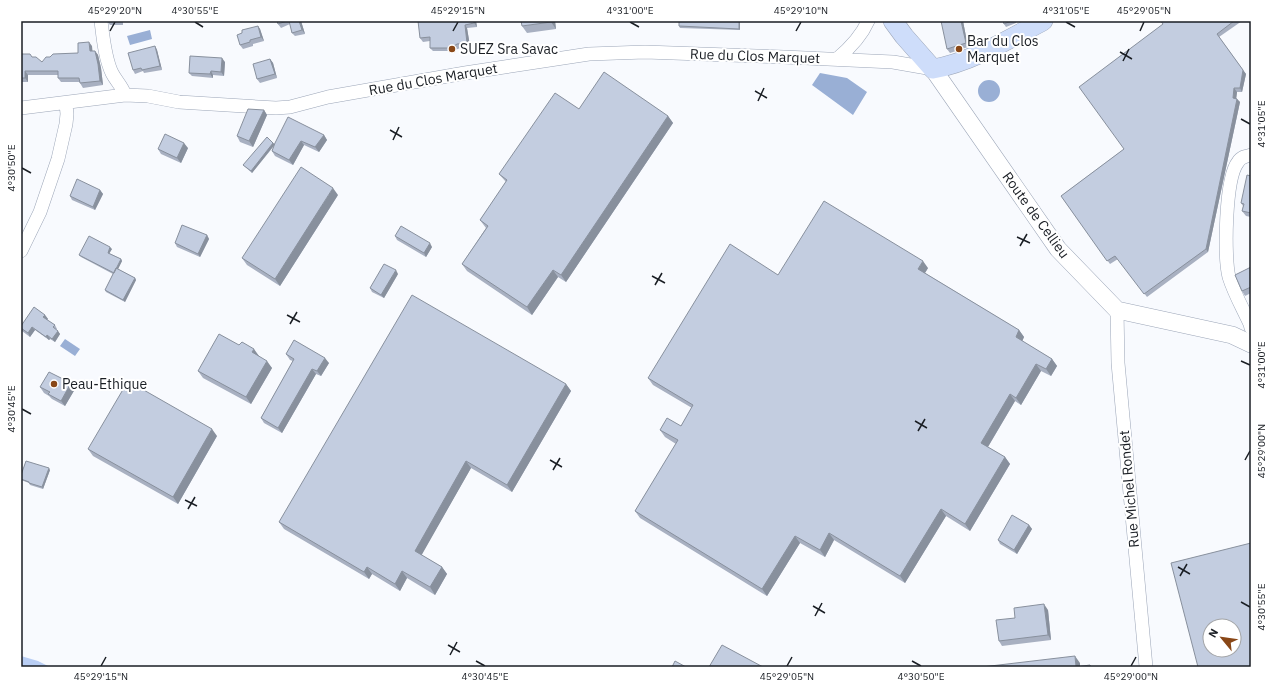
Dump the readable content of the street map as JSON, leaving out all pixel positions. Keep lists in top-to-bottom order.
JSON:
{
  "streets": {
    "main road": ["Route de Cellieu"],
    "street": ["Rue du Clos Marquet", "Rue Michel Rondet"]
  },
  "crossings": [
    ["Rue du Clos Marquet", "Route de Cellieu"],
    ["Route de Cellieu", "Rue Michel Rondet"]
  ],
  "places": ["SUEZ Sra Savac", "Bar du Clos Marquet", "Peau-Ethique"],
  "north": "top left",
  "coordinates": [
    "45°29'20\"N",
    "4°30'55\"E",
    "45°29'15\"N",
    "4°31'00\"E",
    "45°29'10\"N",
    "4°31'05\"E",
    "45°29'05\"N",
    "4°30'50\"E",
    "4°30'45\"E",
    "45°29'00\"N"
  ]
}
